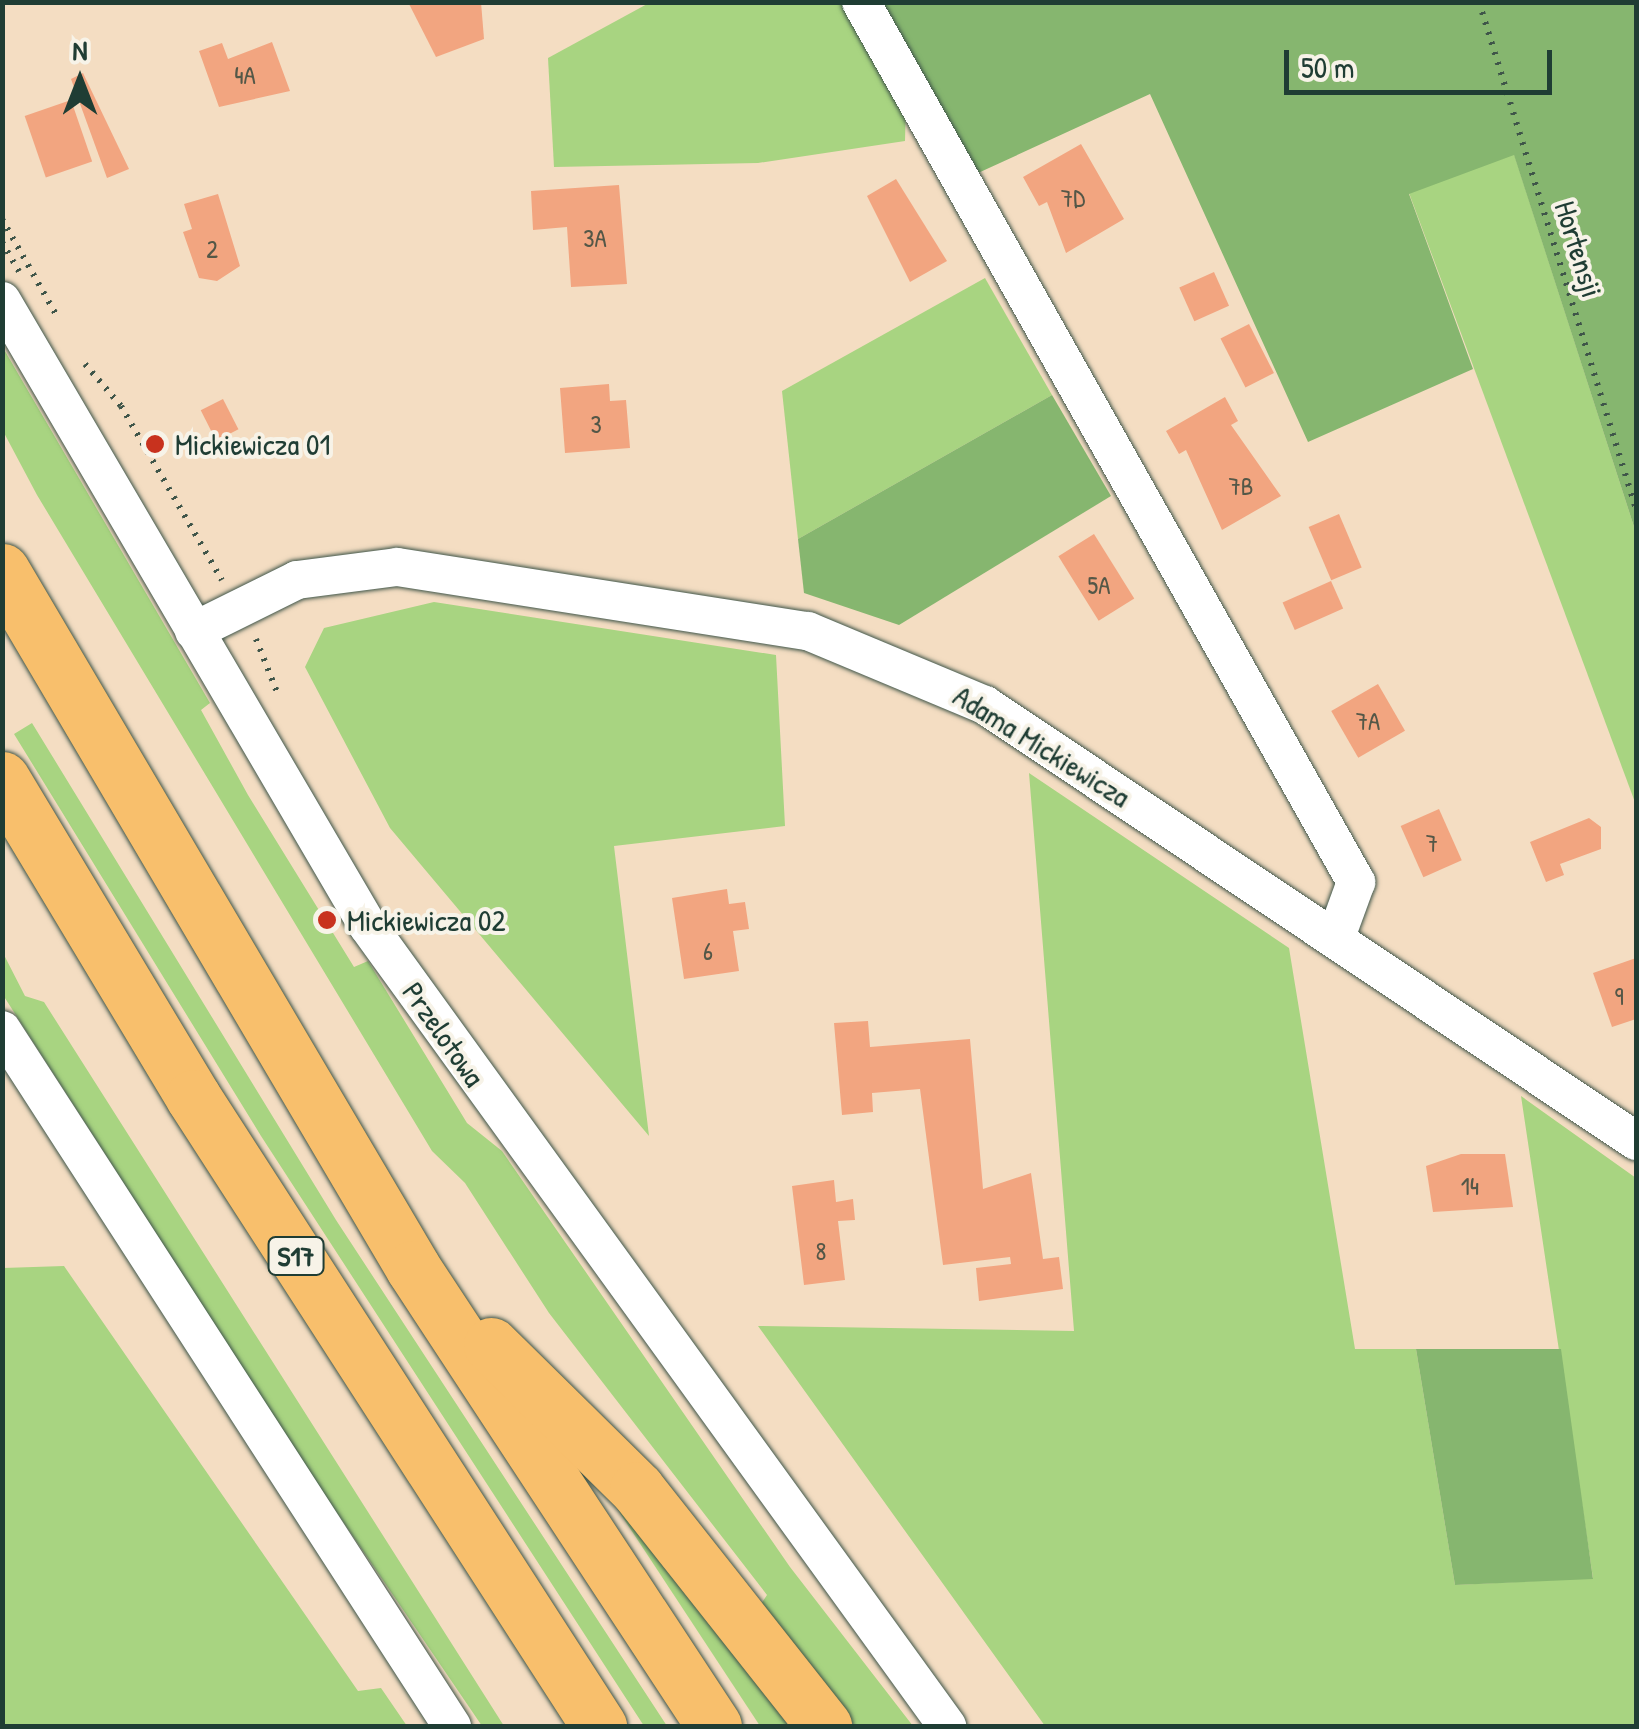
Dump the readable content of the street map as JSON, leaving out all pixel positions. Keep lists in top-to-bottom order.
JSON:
{
  "streets": {
    "highway": ["S17"],
    "street": ["Adama Mickiewicza", "Przelotowa"],
    "path": ["Hortensji"]
  },
  "crossings": [
    ["Adama Mickiewicza", "Przelotowa"]
  ],
  "places": ["Mickiewicza 01", "Mickiewicza 02"],
  "house_numbers": [
    "4A",
    "7D",
    "3A",
    "2",
    "3",
    "7B",
    "5A",
    "7A",
    "7",
    "6",
    "9",
    "14",
    "8"
  ],
  "scale_bar": "50 m",
  "north": "top"
}
